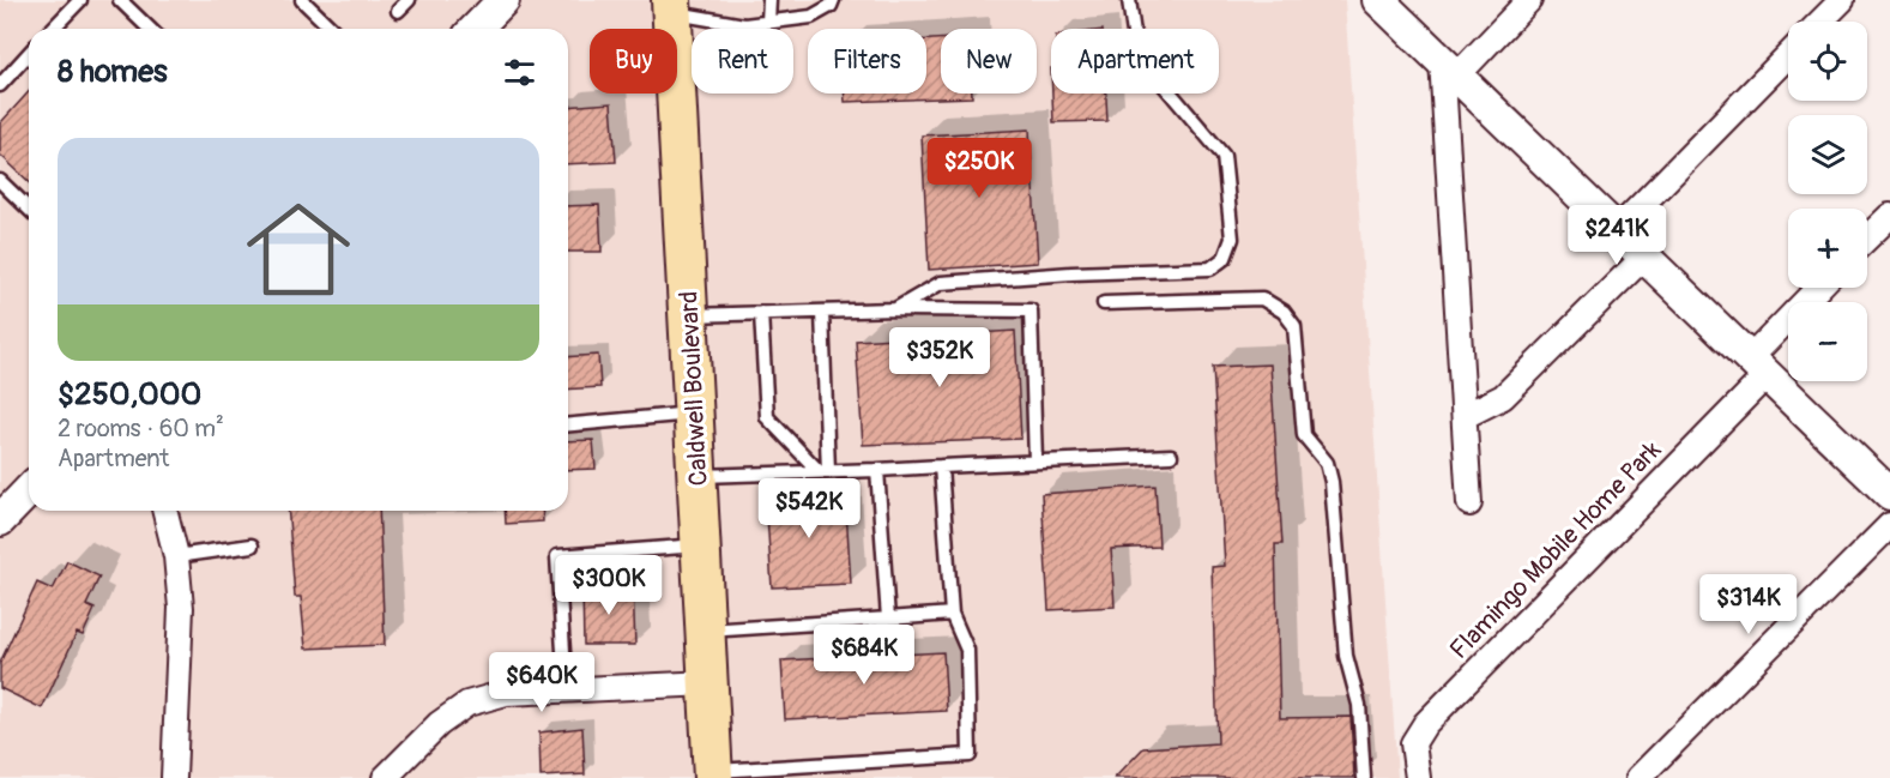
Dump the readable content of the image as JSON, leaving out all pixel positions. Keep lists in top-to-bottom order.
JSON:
{
  "streets": {
    "main road": ["Caldwell Boulevard"],
    "street": ["Flamingo Mobile Home Park"]
  },
  "page": {
    "map_buttons": ["+", "−"],
    "chip": [
      "Buy",
      "Rent",
      "Filters",
      "New",
      "Apartment"
    ],
    "heading": "8 homes",
    "list": [
      {
        "name": "$250,000",
        "note": "2 rooms · 60 m² · Apartment"
      }
    ],
    "price": [
      "$250K",
      "$241K",
      "$352K",
      "$542K",
      "$300K",
      "$314K",
      "$684K",
      "$640K"
    ]
  }
}
